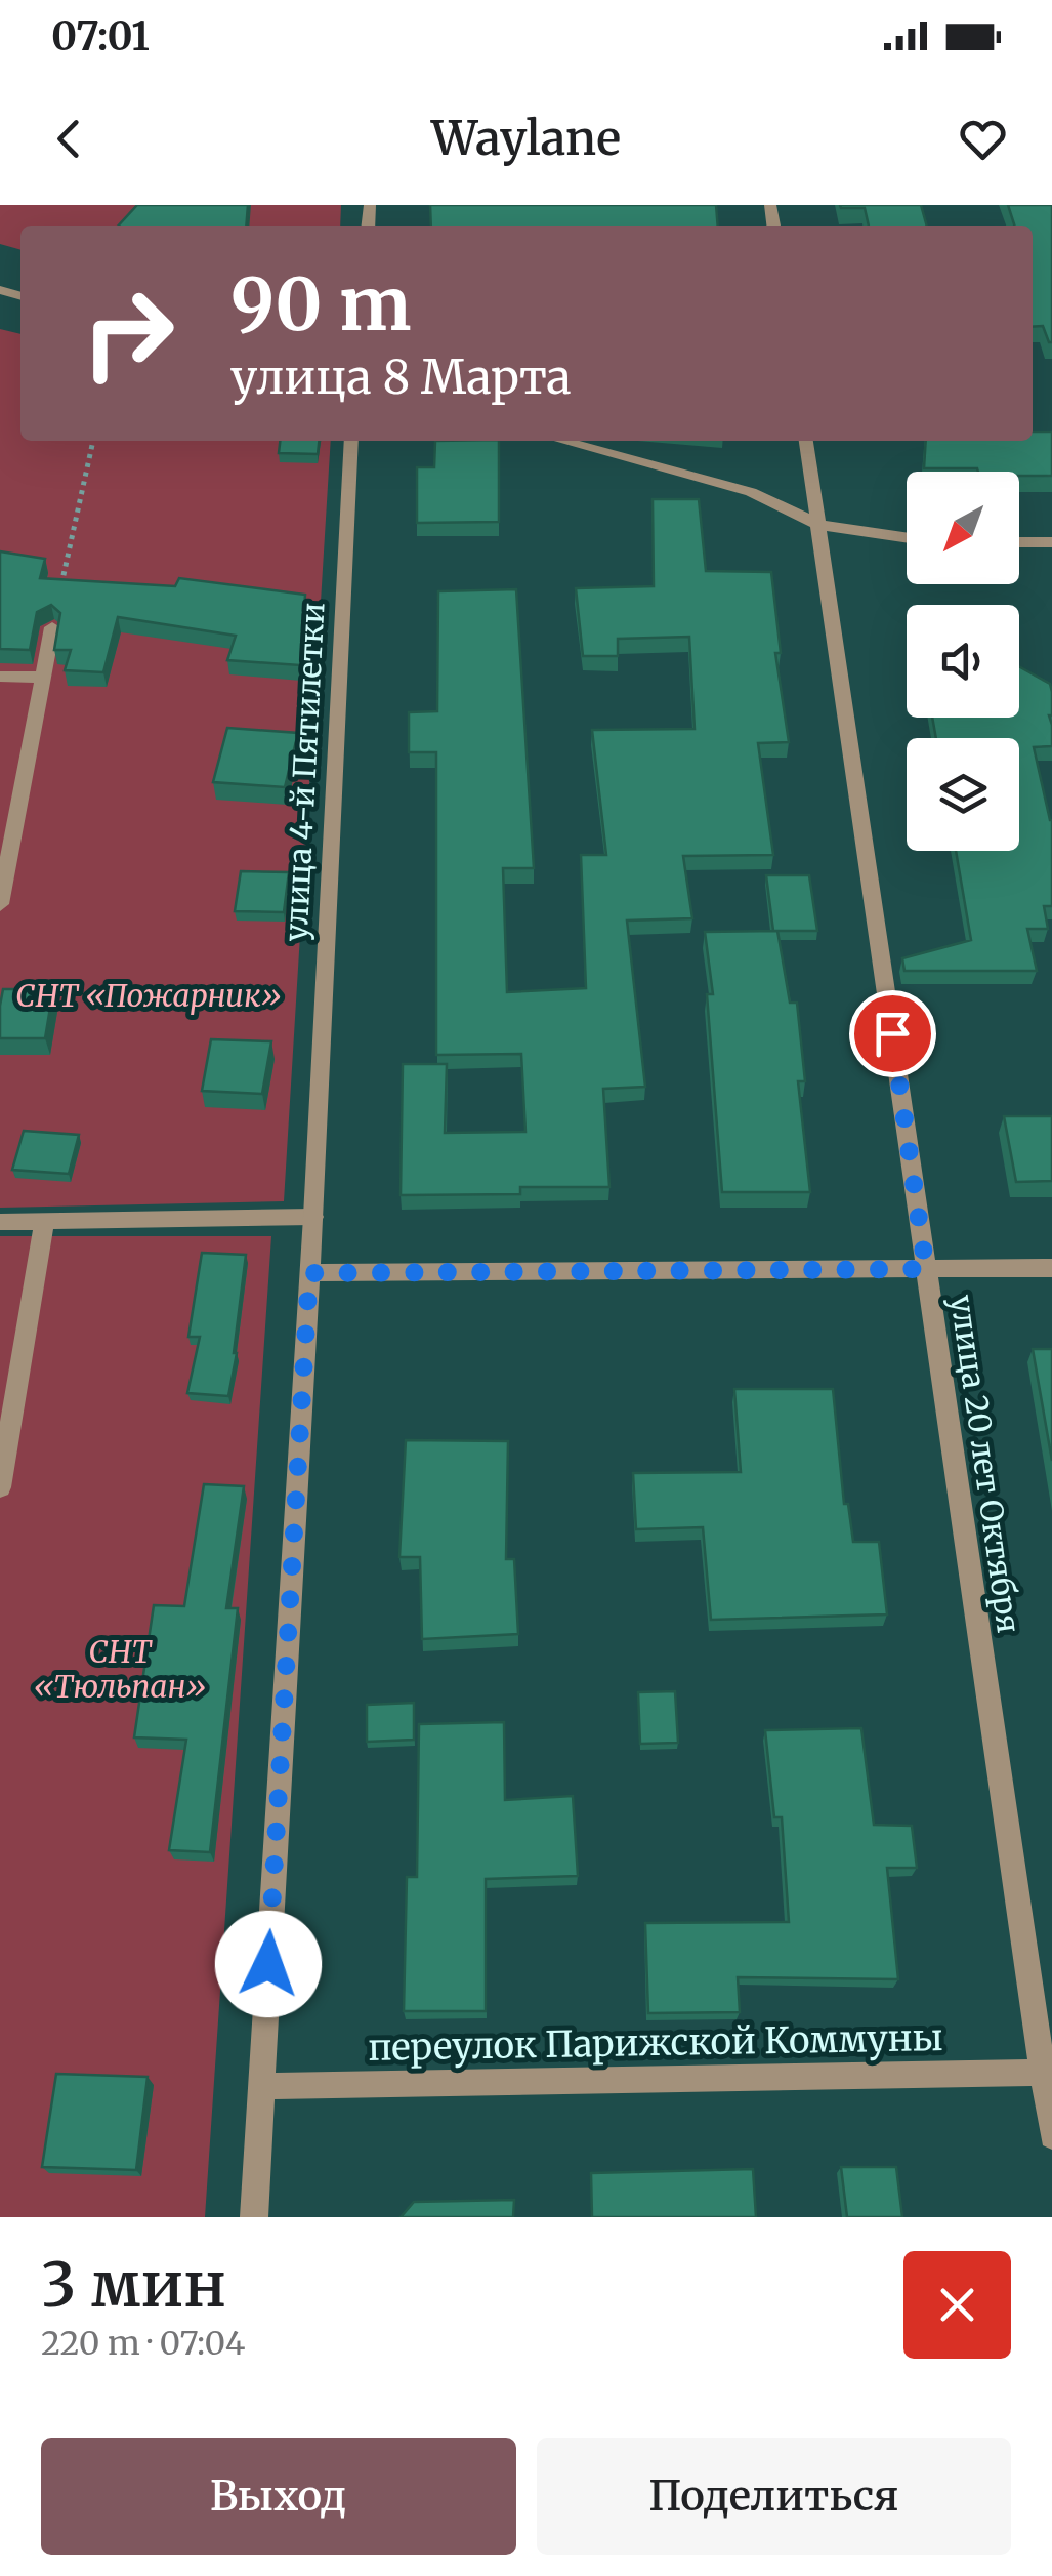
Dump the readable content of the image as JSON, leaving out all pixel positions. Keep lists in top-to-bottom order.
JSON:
{
  "streets": {
    "street": ["улица 4-й Пятилетки", "улица 20 лет Октября", "переулок Парижской Коммуны"]
  },
  "crossings": [
    ["улица 4-й Пятилетки", "переулок Парижской Коммуны"],
    ["улица 20 лет Октября", "переулок Парижской Коммуны"]
  ],
  "parks": ["СНТ «Пожарник»", "СНТ «Тюльпан»"],
  "north": "bottom left",
  "page": {
    "status": "07:01",
    "header": "Waylane",
    "turn": ["90 m", "улица 8 Марта"],
    "heading": ["3 мин", "220 m · 07:04"],
    "buttons": ["Выход", "Поделиться"]
  }
}
